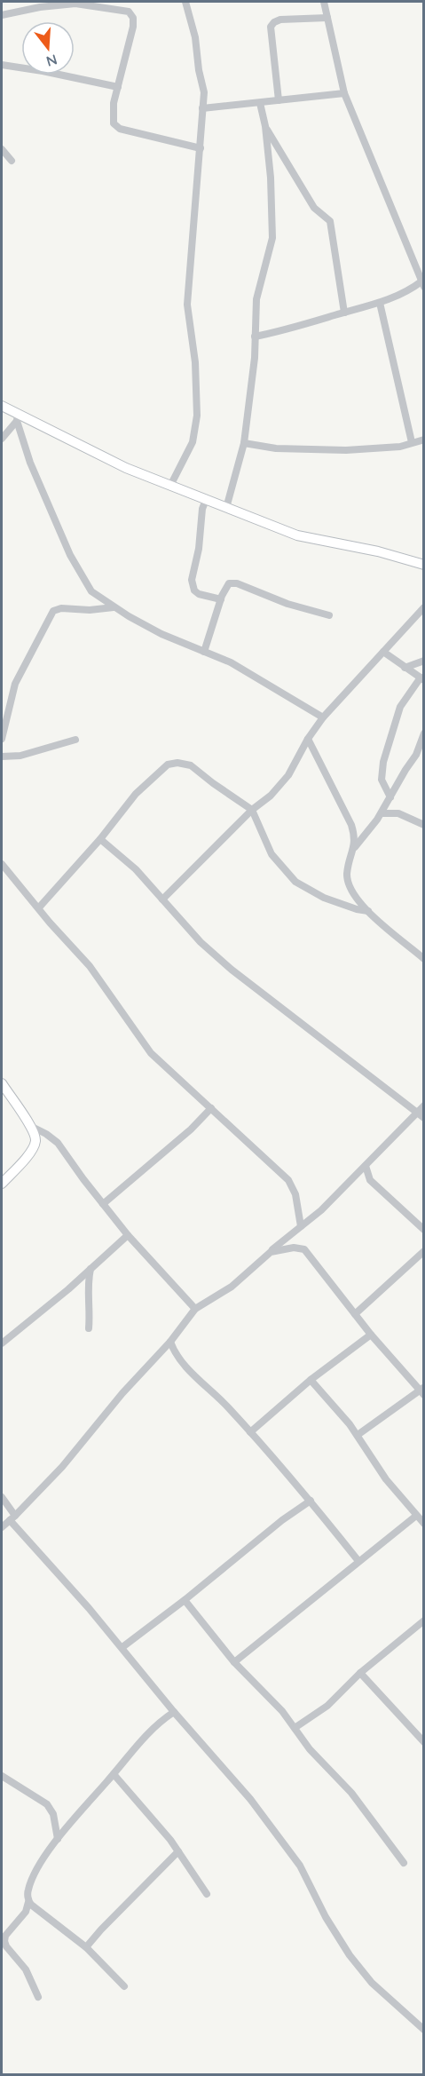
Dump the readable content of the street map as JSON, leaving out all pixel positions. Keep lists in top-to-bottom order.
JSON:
{
  "north": "bottom"
}
